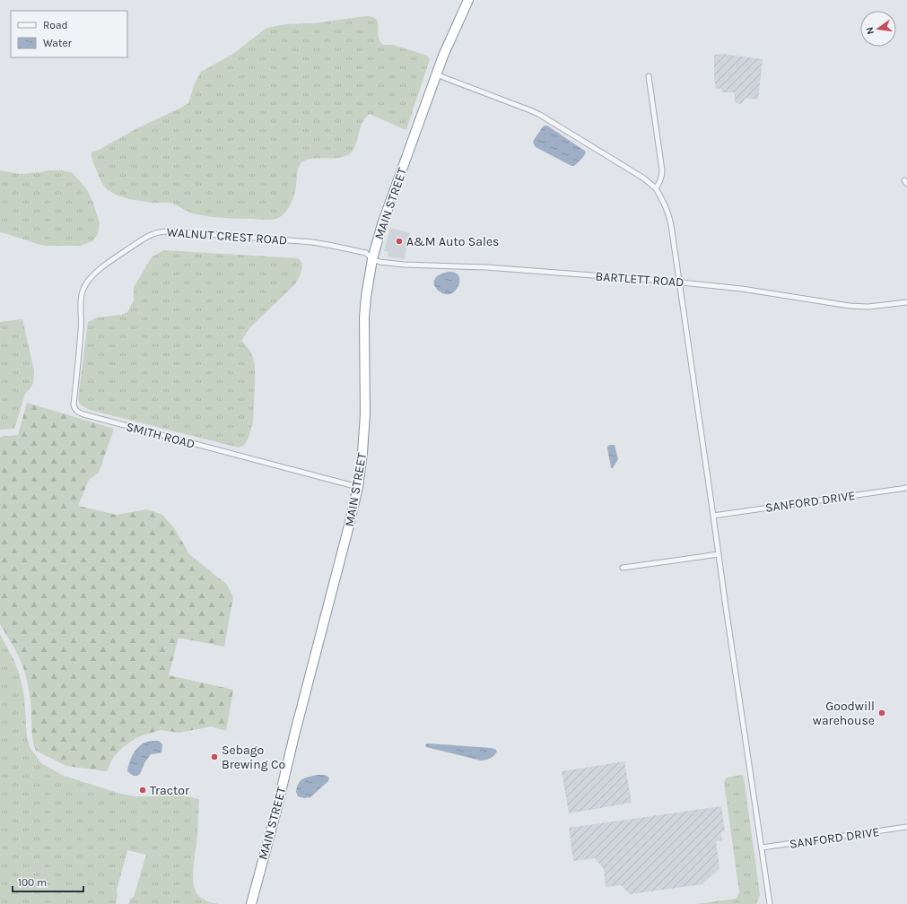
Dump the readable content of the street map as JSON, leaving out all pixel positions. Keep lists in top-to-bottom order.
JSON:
{
  "streets": {
    "highway": ["MAIN STREET"],
    "street": [
      "WALNUT CREST ROAD",
      "BARTLETT ROAD",
      "SMITH ROAD",
      "SANFORD DRIVE"
    ]
  },
  "crossings": [
    ["MAIN STREET", "WALNUT CREST ROAD"],
    ["MAIN STREET", "BARTLETT ROAD"],
    ["MAIN STREET", "SMITH ROAD"],
    ["WALNUT CREST ROAD", "BARTLETT ROAD"],
    ["WALNUT CREST ROAD", "SMITH ROAD"]
  ],
  "places": [
    "A&M Auto Sales",
    "Goodwill warehouse",
    "Sebago Brewing Co",
    "Tractor"
  ],
  "legend": ["Road", "Water"],
  "scale_bar": "100 m",
  "north": "left"
}
